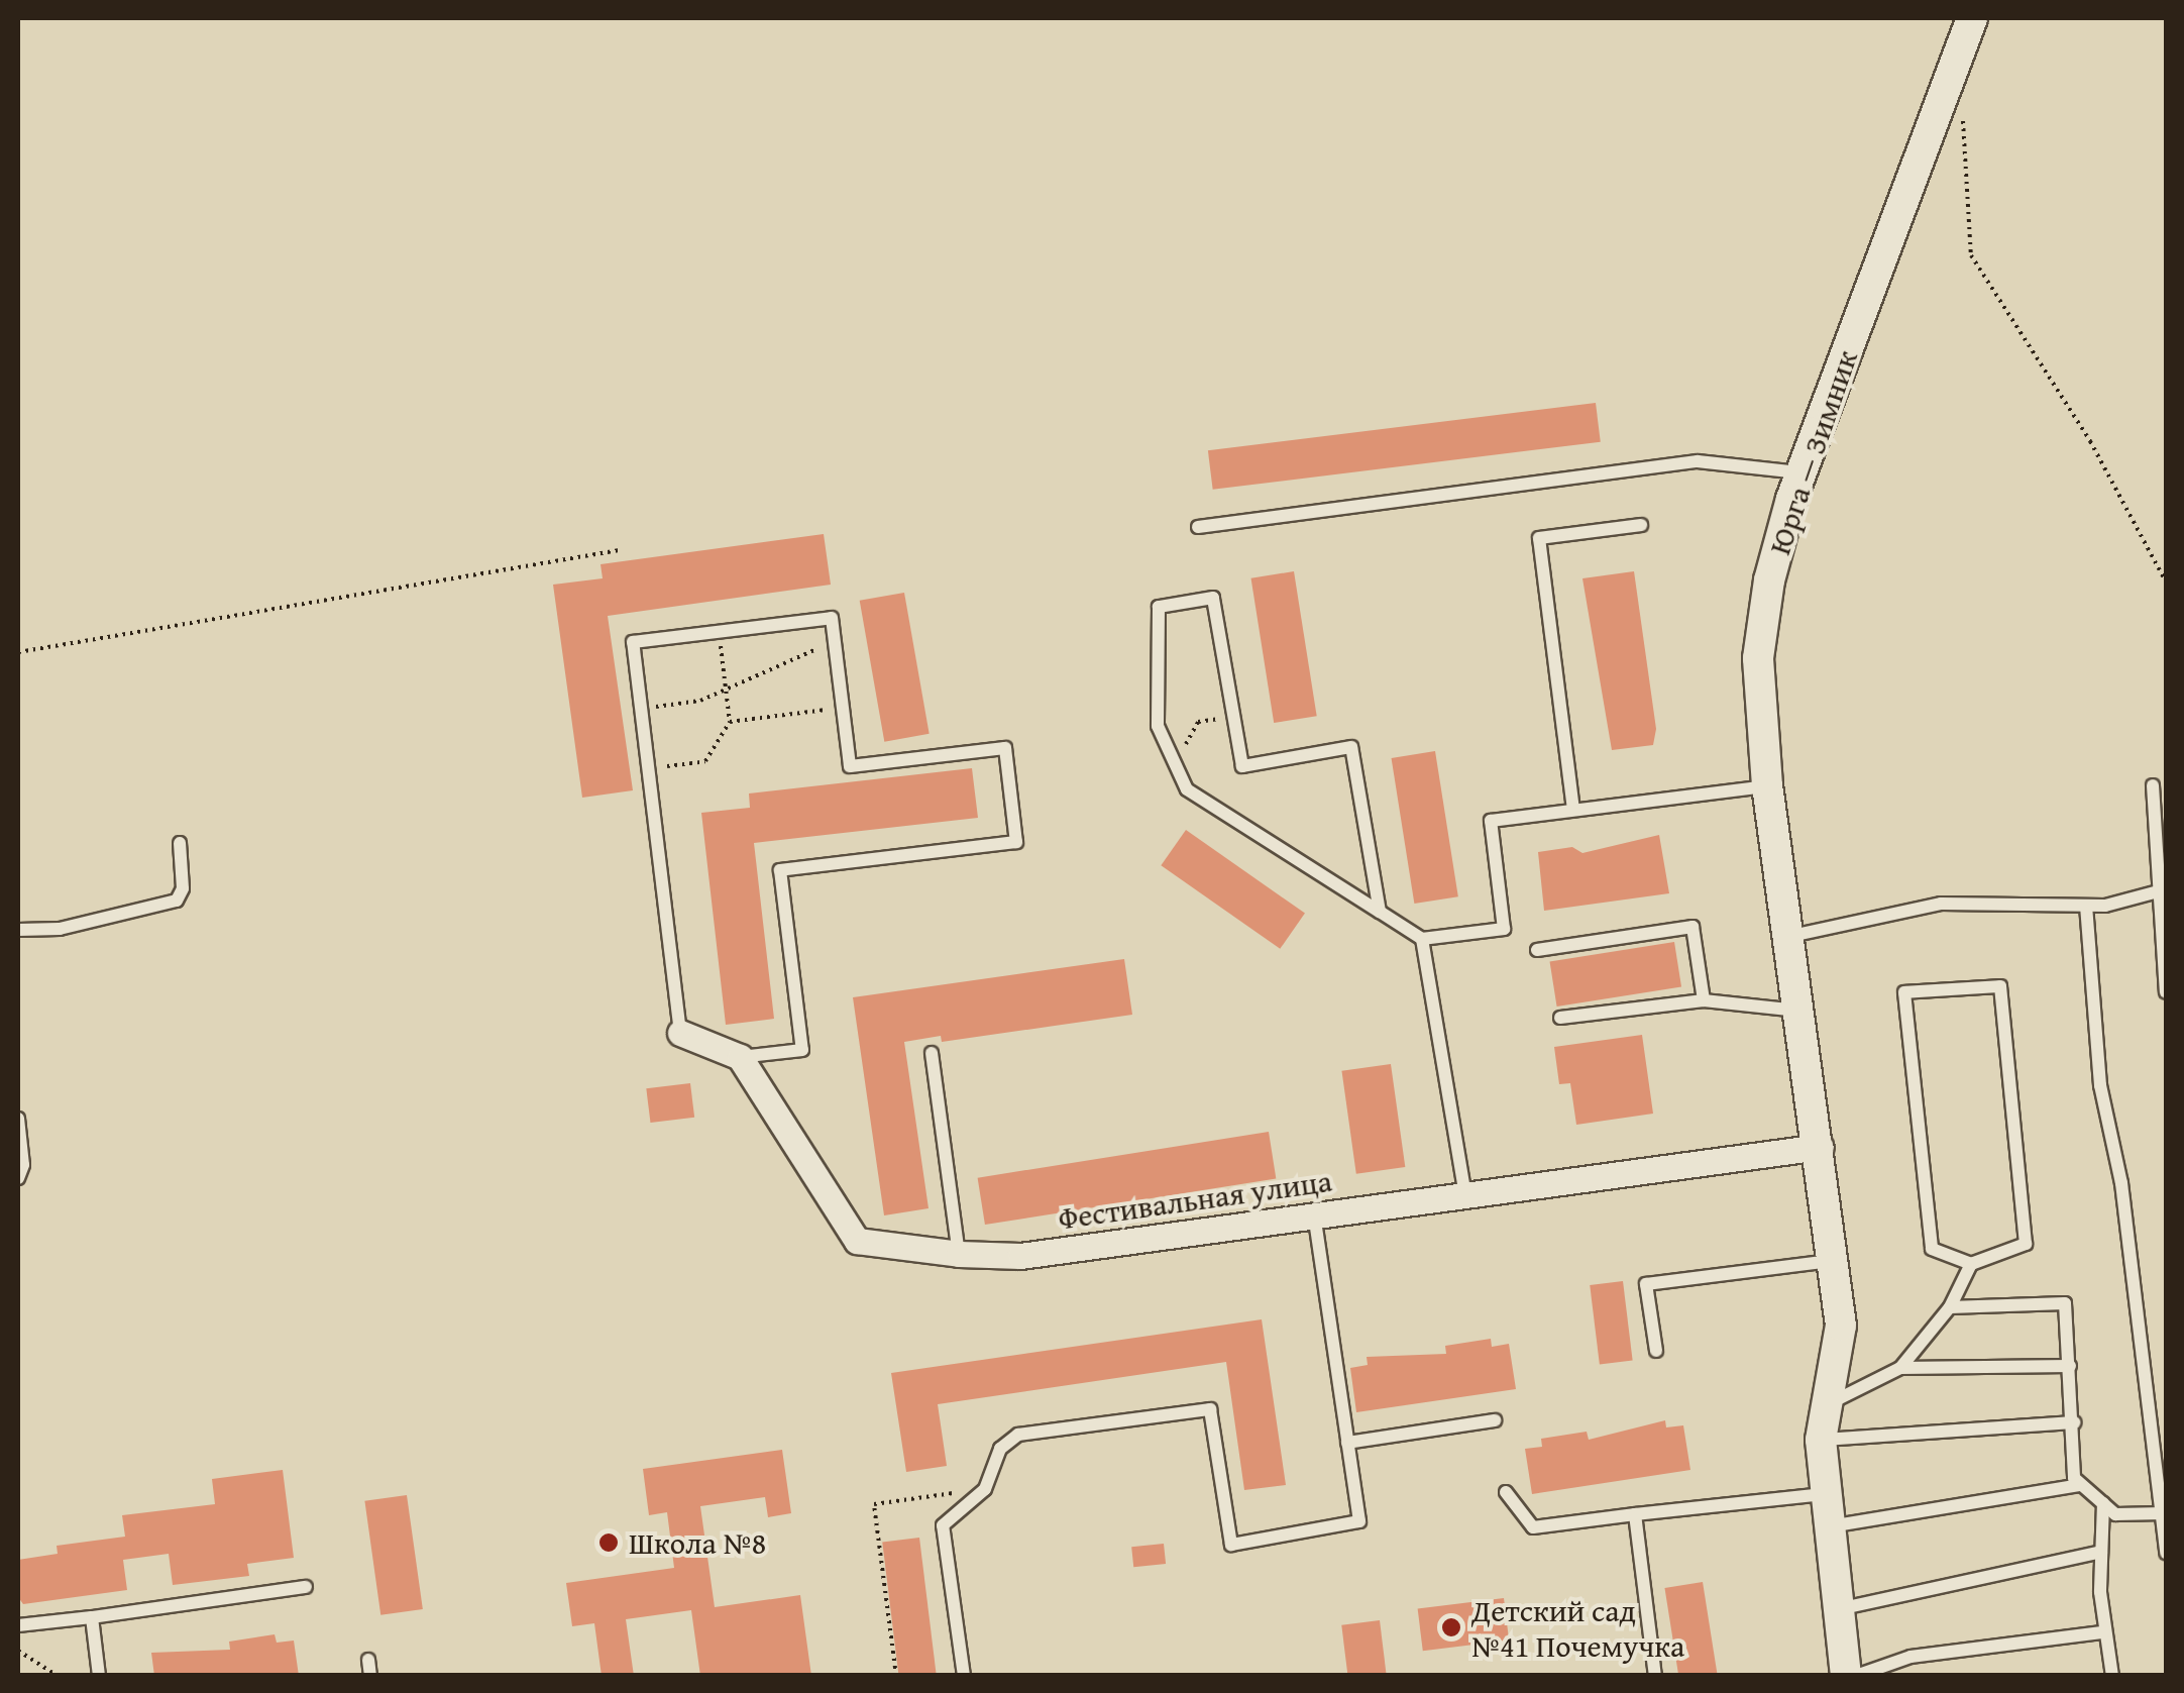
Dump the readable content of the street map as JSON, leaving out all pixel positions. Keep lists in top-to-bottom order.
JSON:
{
  "streets": {
    "street": ["Юрга — Зимник", "Фестивальная улица"]
  },
  "crossings": [
    ["Юрга — Зимник", "Фестивальная улица"]
  ],
  "places": ["Школа №8", "Детский сад №41 Почемучка"]
}
